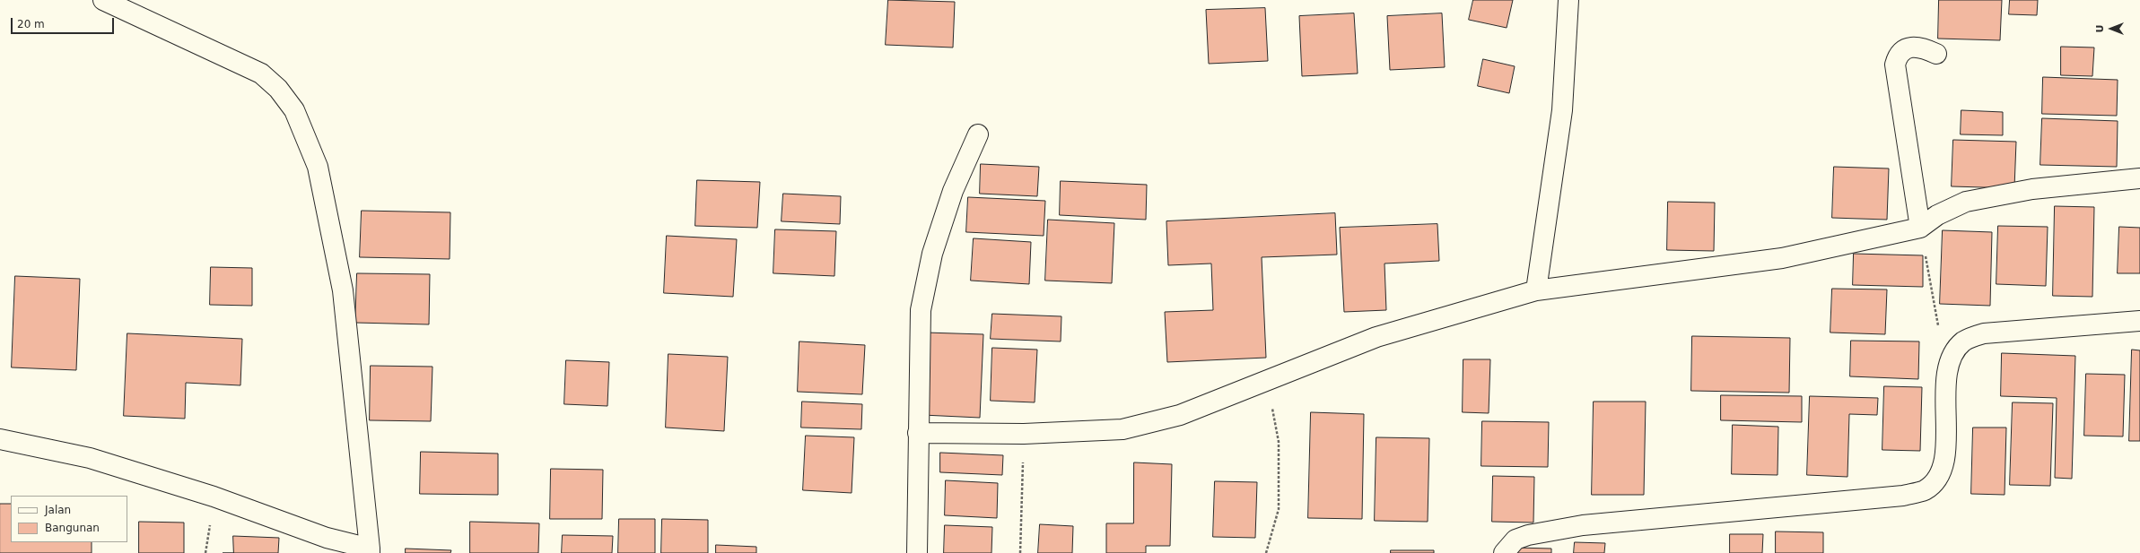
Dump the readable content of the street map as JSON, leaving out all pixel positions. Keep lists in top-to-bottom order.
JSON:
{
  "legend": ["Jalan", "Bangunan"],
  "scale_bar": "20 m",
  "north": "left"
}
